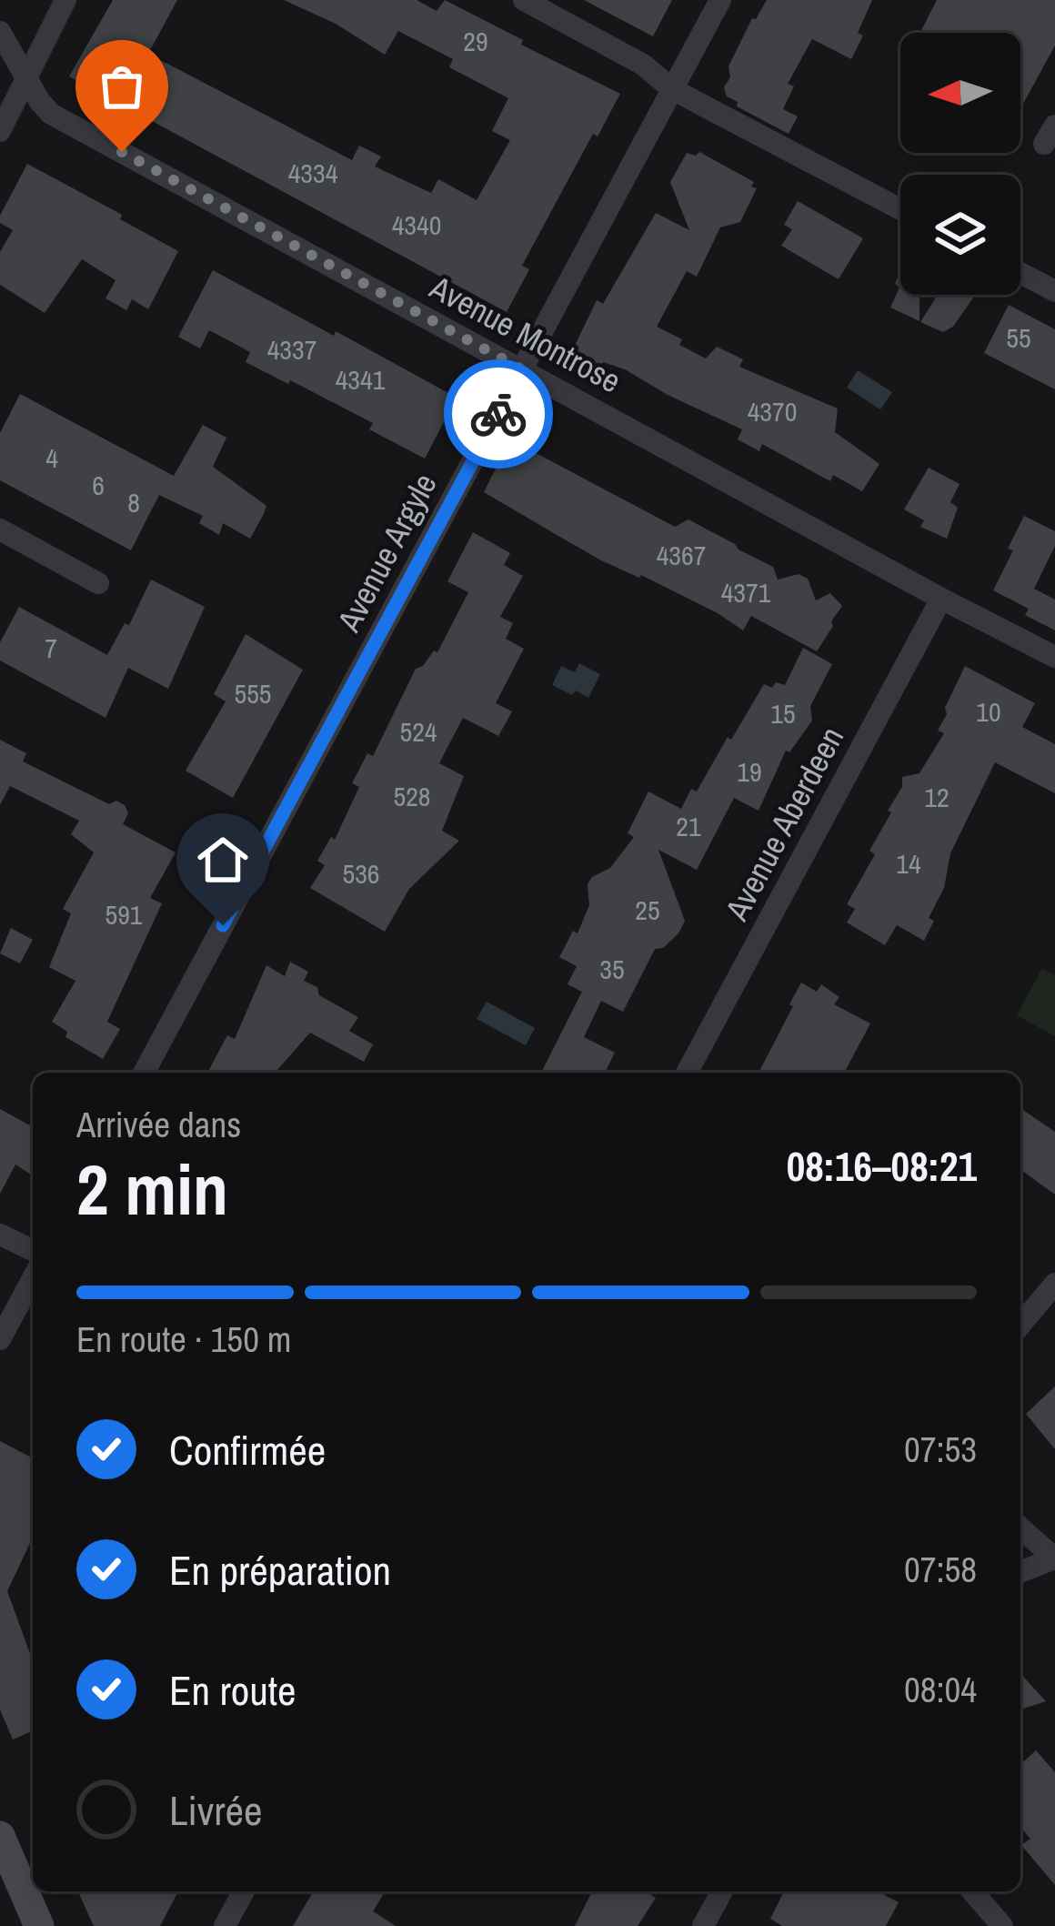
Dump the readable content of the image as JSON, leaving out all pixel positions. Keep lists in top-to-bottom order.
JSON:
{
  "streets": {
    "street": ["Avenue Montrose", "Avenue Argyle", "Avenue Aberdeen"]
  },
  "crossings": [
    ["Avenue Montrose", "Avenue Argyle"],
    ["Avenue Montrose", "Avenue Aberdeen"]
  ],
  "house_numbers": [
    "29",
    "4334",
    "4340",
    "55",
    "4337",
    "4341",
    "4370",
    "4",
    "6",
    "8",
    "4367",
    "4371",
    "7",
    "555",
    "10",
    "15",
    "524",
    "19",
    "528",
    "12",
    "21",
    "14",
    "536",
    "25",
    "591",
    "35"
  ],
  "north": "left",
  "page": {
    "heading": ["2 min", "Arrivée dans", "08:16–08:21"],
    "bar": "En route · 150 m",
    "list": [
      ["Confirmée", "07:53"],
      ["En préparation", "07:58"],
      ["En route", "08:04"],
      "Livrée"
    ]
  }
}
